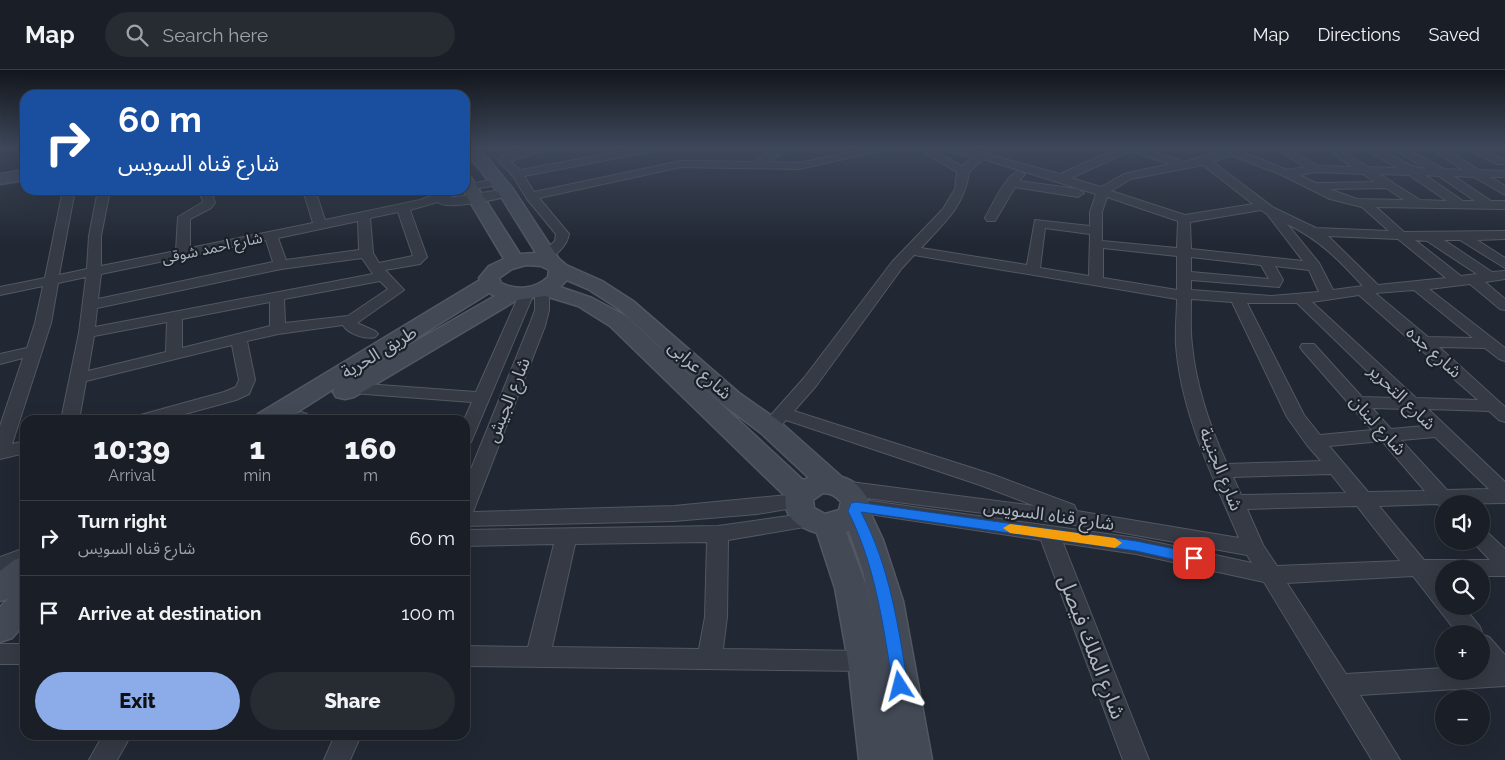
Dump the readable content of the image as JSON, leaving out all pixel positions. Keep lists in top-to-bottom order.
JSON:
{
  "streets": {
    "main road": ["طريق الحرية", "شارع عرابى"],
    "street": [
      "شارع احمد شوقى",
      "شارع جده",
      "شارع التحرير",
      "شارع الجيش",
      "شارع لبنان",
      "شارع الجنينة",
      "شارع قناه السويس",
      "شارع الملك فيصل"
    ]
  },
  "crossings": [
    ["طريق الحرية", "شارع عرابى"],
    ["طريق الحرية", "شارع الجيش"],
    ["شارع عرابى", "شارع الجيش"],
    ["شارع عرابى", "شارع قناه السويس"],
    ["شارع الجنينة", "شارع قناه السويس"],
    ["شارع قناه السويس", "شارع الملك فيصل"]
  ],
  "page": {
    "header": "Map",
    "search": "Search here",
    "nav": ["Map", "Directions", "Saved"],
    "turn": ["60 m", "شارع قناه السويس"],
    "eta": [
      "10:39",
      "Arrival",
      "1",
      "min",
      "160",
      "m"
    ],
    "map_buttons": ["+", "−"],
    "list": [
      {
        "name": "Turn right",
        "note": "شارع قناه السويس",
        "value": "60 m"
      },
      {
        "name": "Arrive at destination",
        "value": "100 m"
      }
    ],
    "buttons": ["Exit", "Share"]
  }
}
